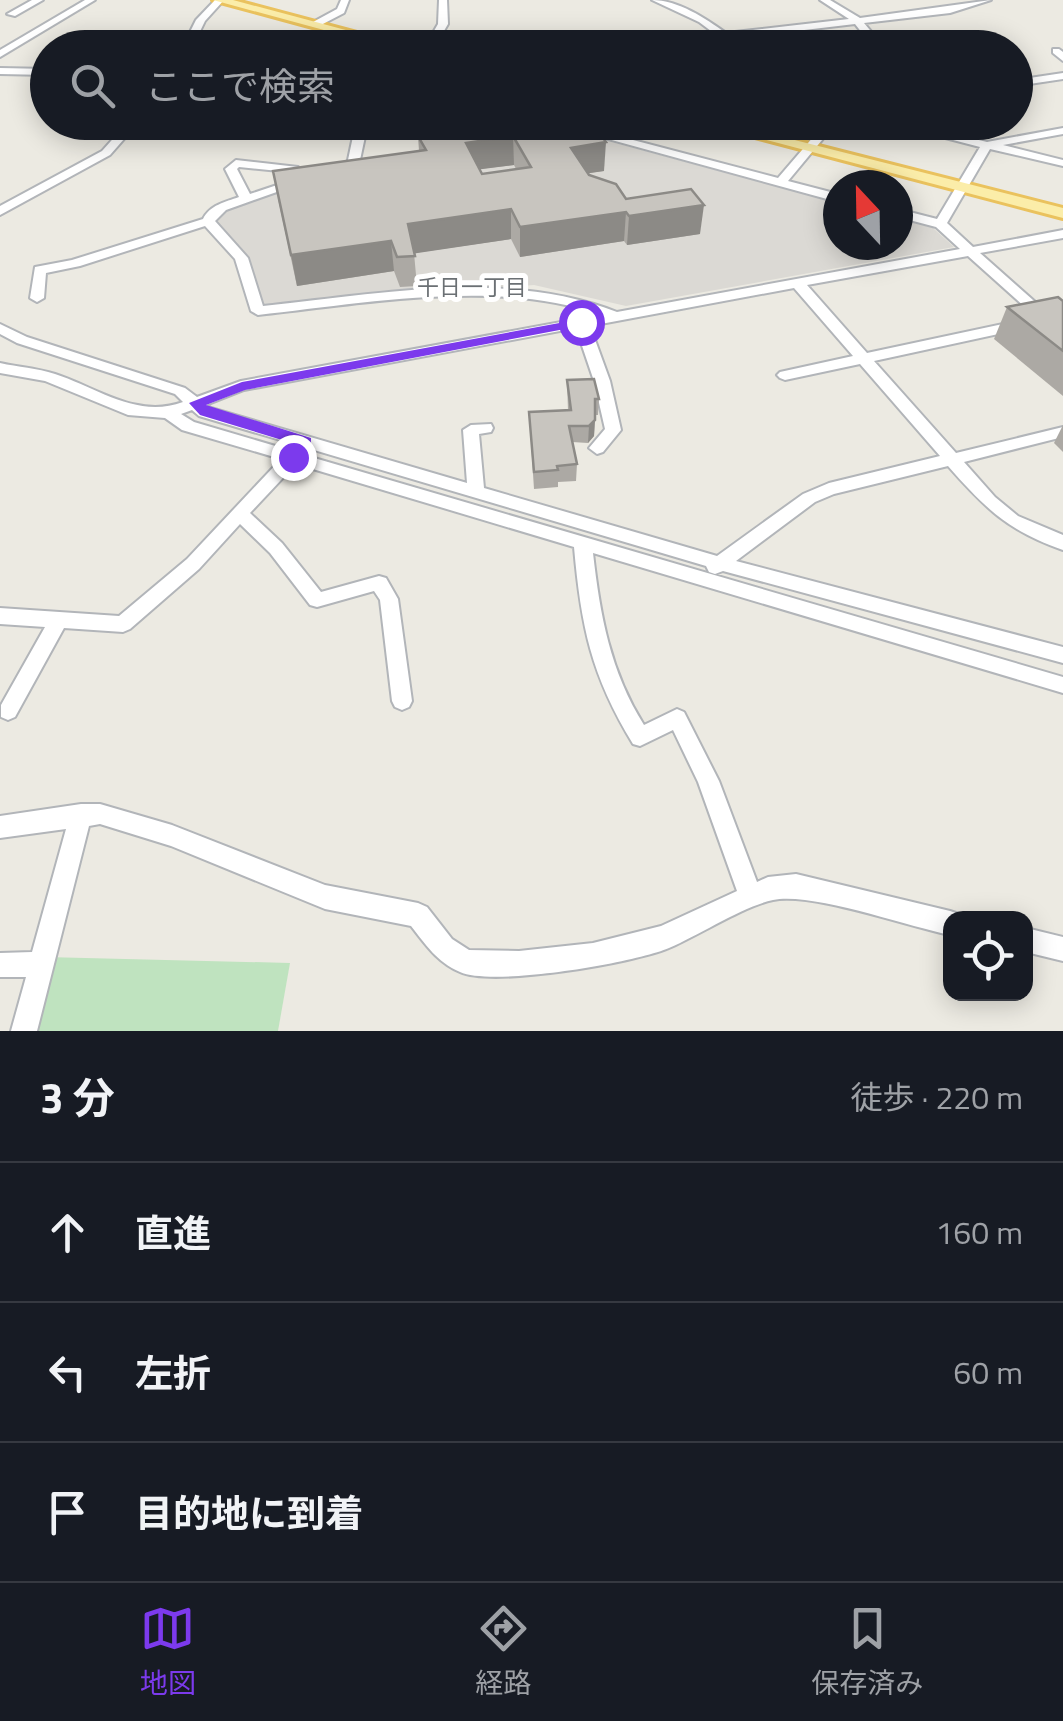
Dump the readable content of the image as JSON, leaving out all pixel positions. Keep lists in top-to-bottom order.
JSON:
{
  "districts": ["千日一丁目"],
  "north": "top",
  "page": {
    "search": "ここで検索",
    "heading": ["3 分", "徒歩 · 220 m"],
    "list": [
      ["直進", "160 m"],
      ["左折", "60 m"],
      "目的地に到着"
    ],
    "nav": ["地図", "経路", "保存済み"]
  }
}
